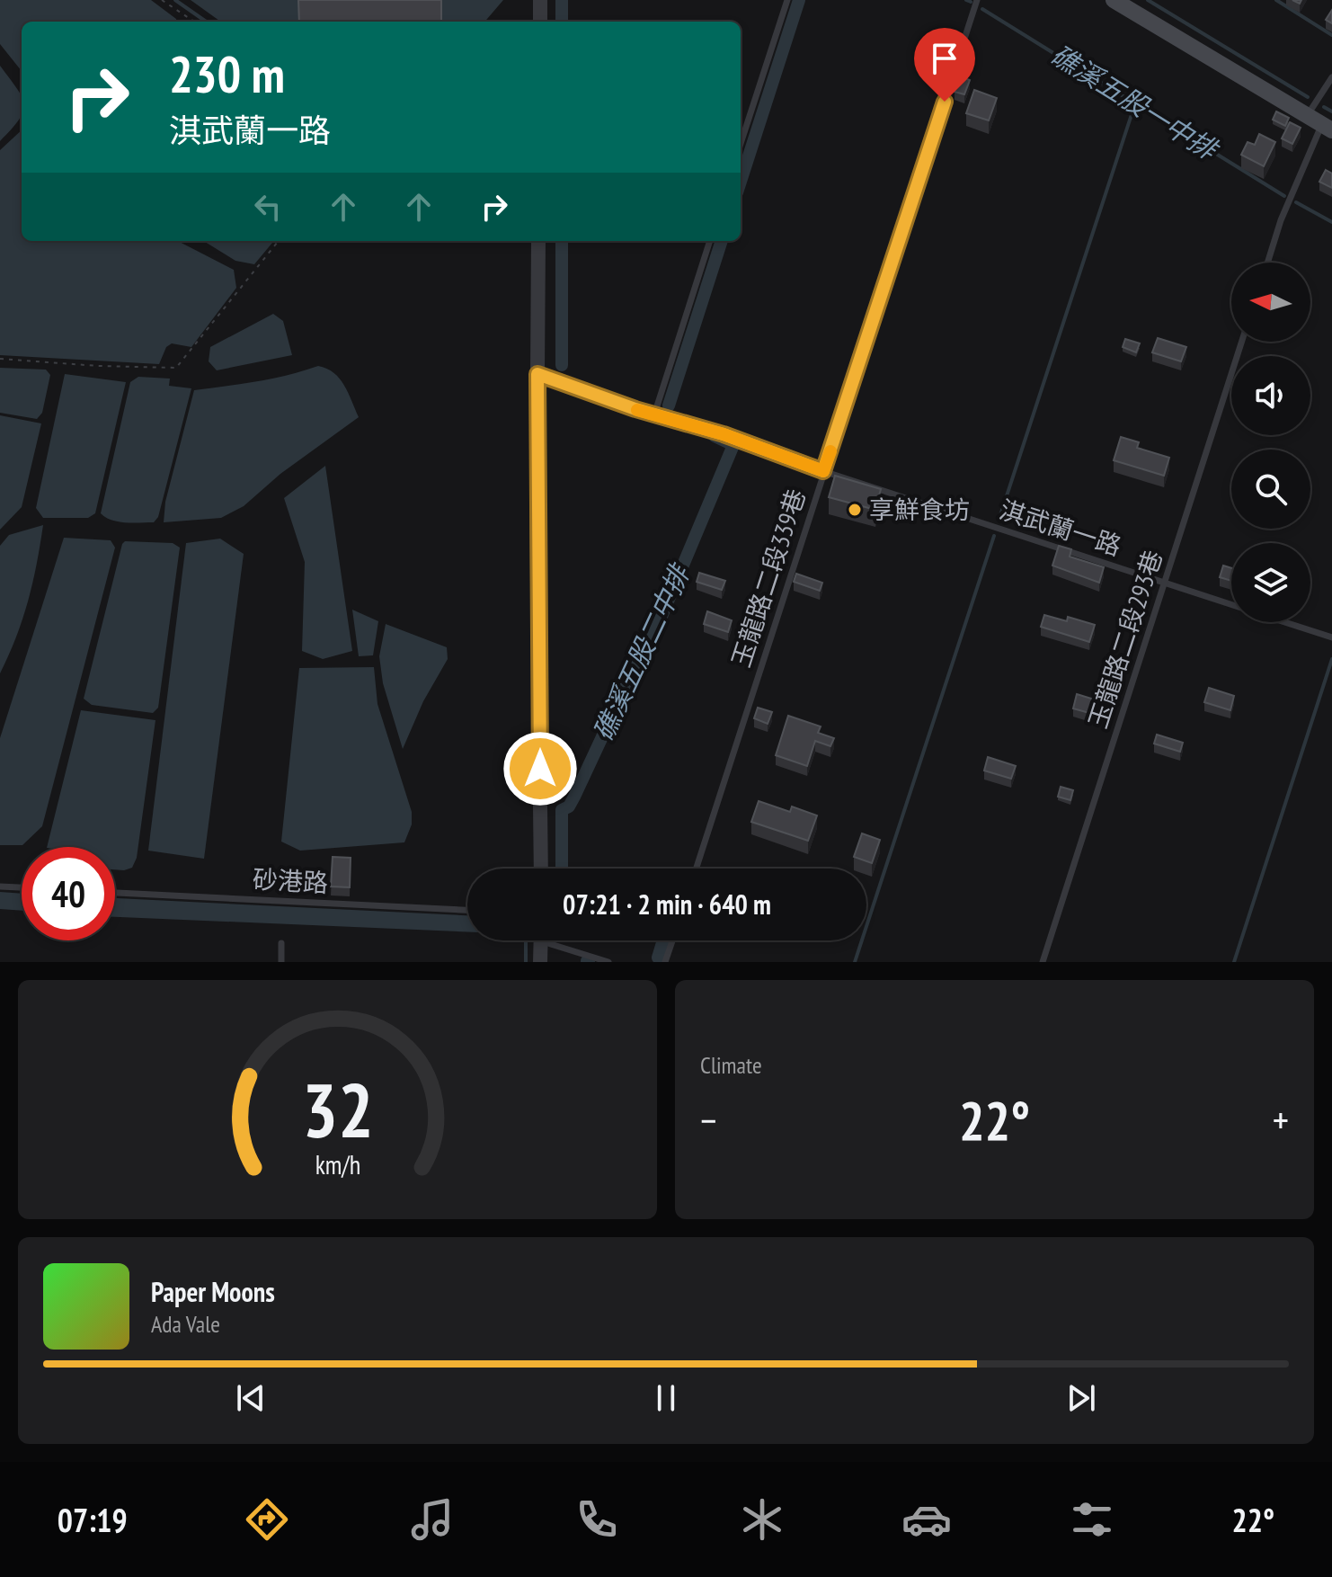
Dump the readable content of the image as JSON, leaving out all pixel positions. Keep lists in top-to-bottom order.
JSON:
{
  "streets": {
    "lane": [
      "淇武蘭一路",
      "玉龍路二段339巷",
      "玉龍路二段293巷",
      "砂港路"
    ]
  },
  "crossings": [
    ["淇武蘭一路", "玉龍路二段339巷"],
    ["淇武蘭一路", "玉龍路二段293巷"]
  ],
  "water": ["礁溪五股一中排", "礁溪五股二中排"],
  "places": ["享鮮食坊"],
  "north": "left",
  "page": {
    "turn": ["230 m", "淇武蘭一路"],
    "limit": "40",
    "trip": "07:21 · 2 min · 640 m",
    "tile": "Climate",
    "heat": ["−", "22°", "+"],
    "song": ["Paper Moons", "Ada Vale"],
    "tabs": ["07:19", "22°"],
    "gauge": ["32", "km/h"]
  }
}
